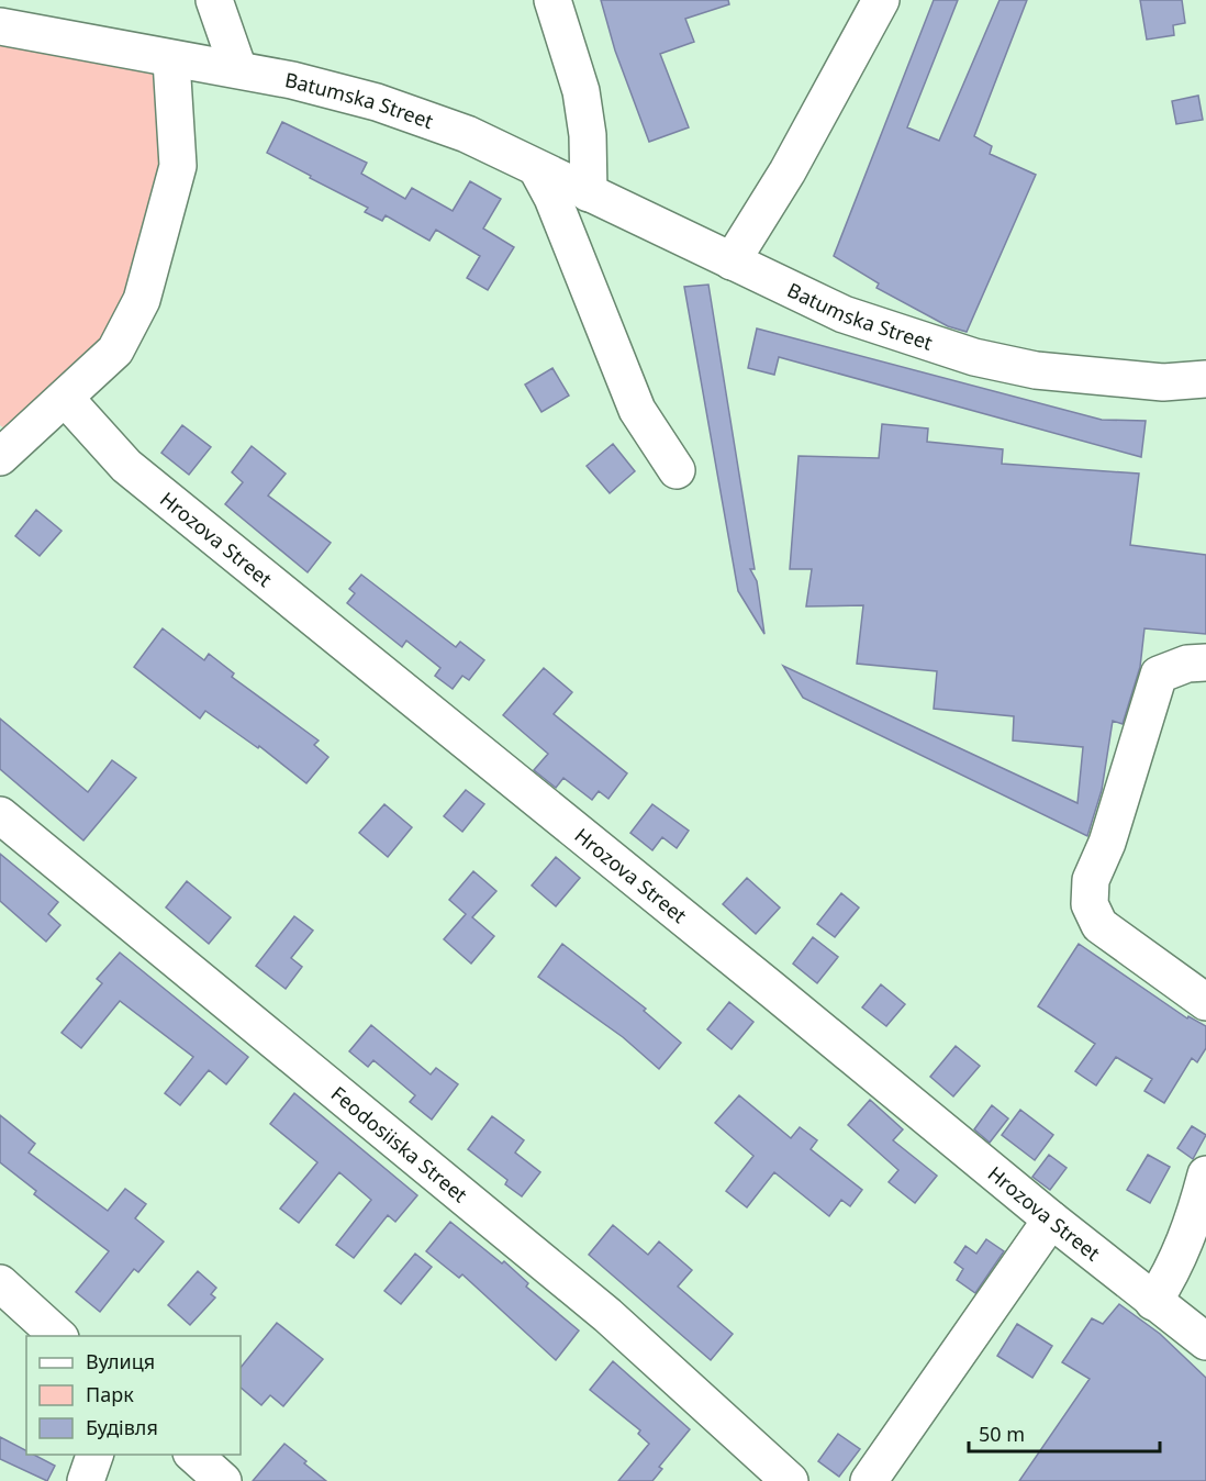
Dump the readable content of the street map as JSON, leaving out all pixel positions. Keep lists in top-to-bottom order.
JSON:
{
  "streets": {
    "street": ["Batumska Street", "Hrozova Street", "Feodosiiska Street"]
  },
  "legend": ["Вулиця", "Парк", "Будівля"],
  "scale_bar": "50 m"
}
